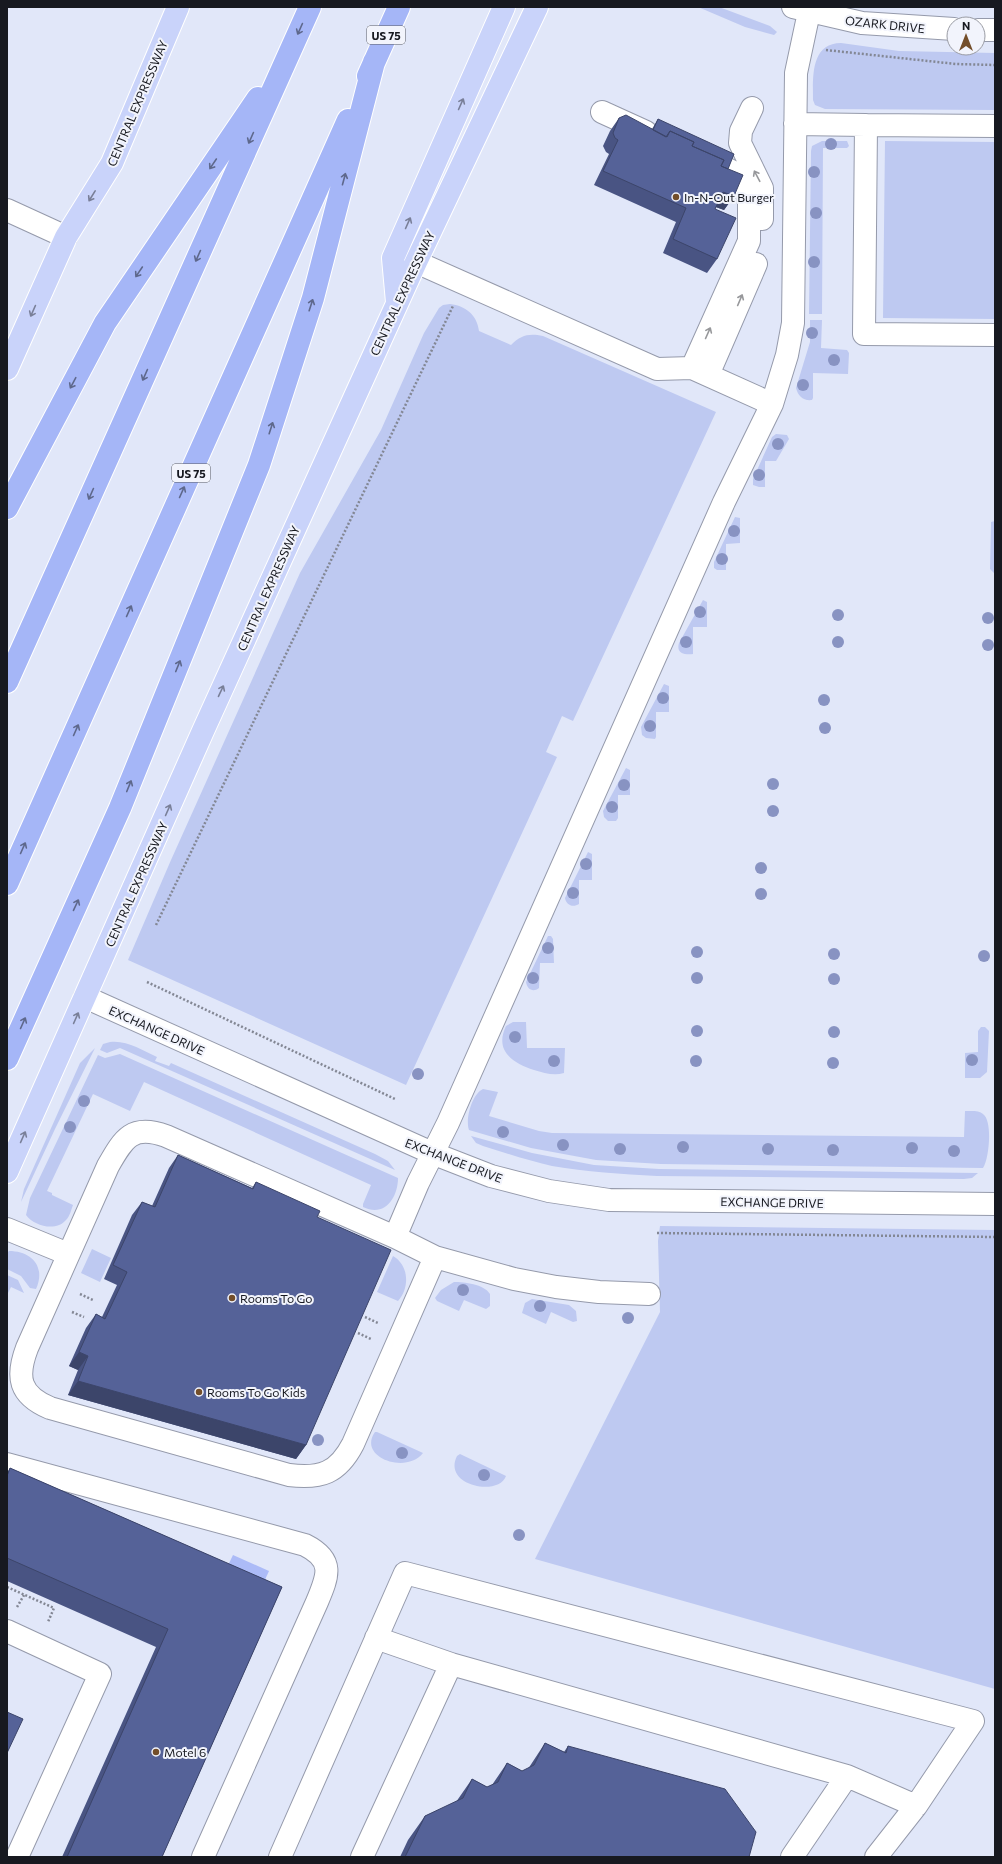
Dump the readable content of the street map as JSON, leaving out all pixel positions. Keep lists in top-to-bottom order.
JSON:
{
  "streets": {
    "highway": ["US 75"],
    "main road": ["CENTRAL EXPRESSWAY"],
    "street": ["OZARK DRIVE", "EXCHANGE DRIVE"]
  },
  "crossings": [
    ["CENTRAL EXPRESSWAY", "EXCHANGE DRIVE"]
  ],
  "places": [
    "In-N-Out Burger",
    "Rooms To Go",
    "Rooms To Go Kids",
    "Motel 6"
  ],
  "north": "top"
}
